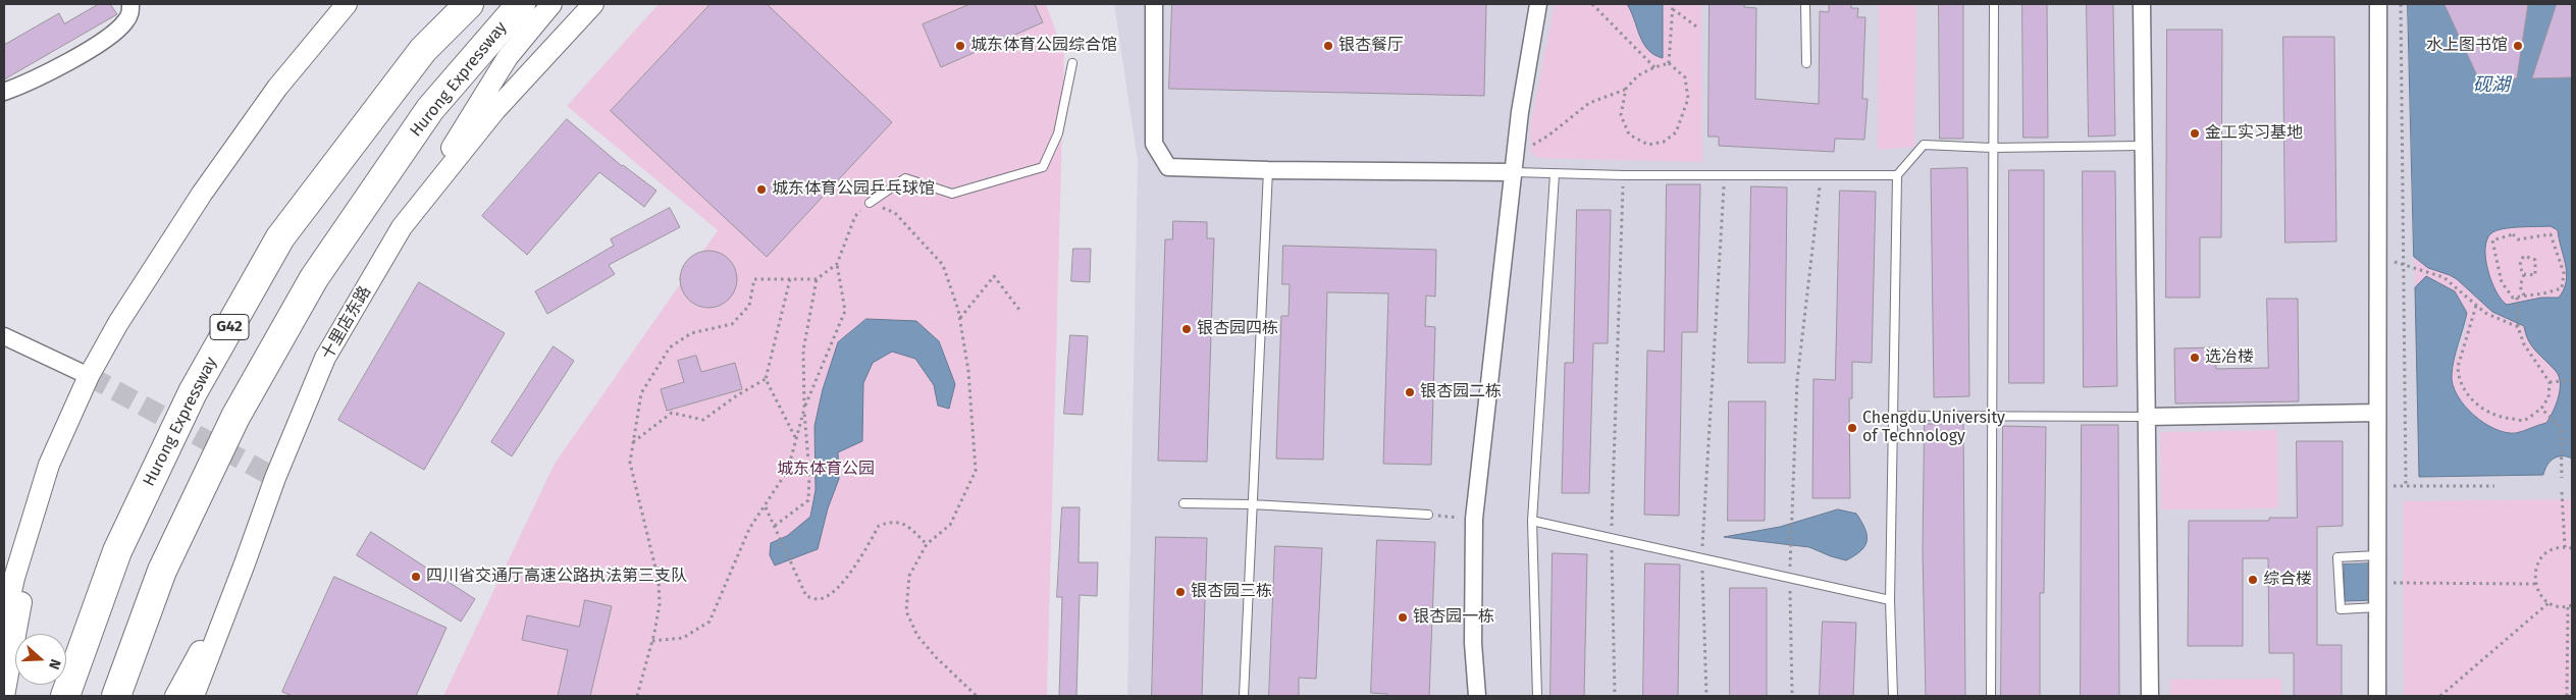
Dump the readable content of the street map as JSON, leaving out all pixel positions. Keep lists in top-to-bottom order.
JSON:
{
  "streets": {
    "highway": ["Hurong Expressway", "G42"],
    "street": ["十里店东路"]
  },
  "water": ["砚湖"],
  "parks": ["城东体育公园"],
  "places": [
    "城东体育公园综合馆",
    "银杏餐厅",
    "水上图书馆",
    "金工实习基地",
    "城东体育公园乒乓球馆",
    "银杏园四栋",
    "选冶楼",
    "银杏园二栋",
    "Chengdu University of Technology",
    "四川省交通厅高速公路执法第三支队",
    "综合楼",
    "银杏园三栋",
    "银杏园一栋"
  ],
  "north": "right"
}
